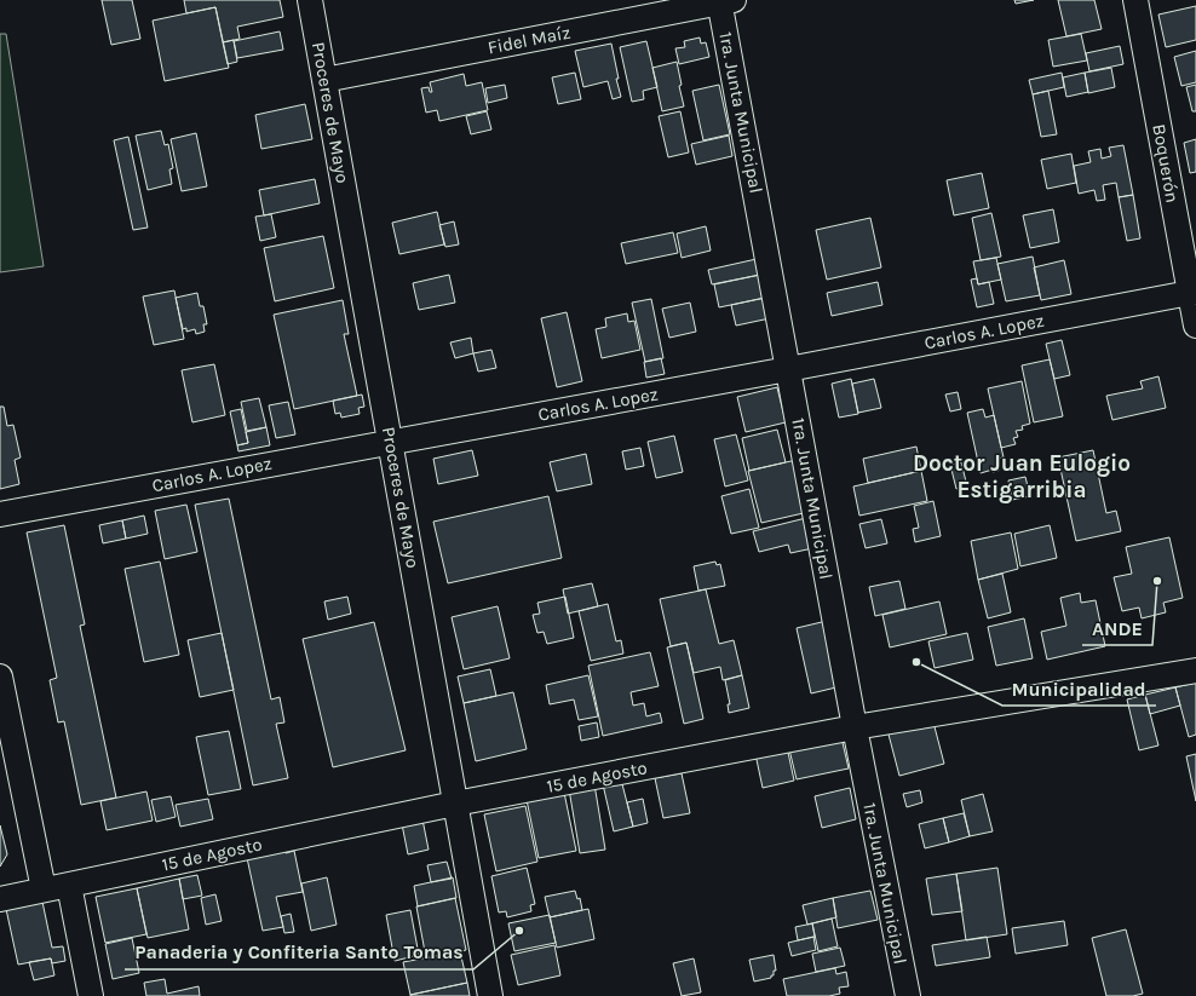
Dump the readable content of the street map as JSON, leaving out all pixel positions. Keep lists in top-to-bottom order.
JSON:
{
  "streets": {
    "street": [
      "Fidel Maíz",
      "Proceres de Mayo",
      "1ra. Junta Municipal",
      "Boquerón",
      "Carlos A. Lopez",
      "15 de Agosto"
    ]
  },
  "crossings": [
    ["Fidel Maíz", "Proceres de Mayo"],
    ["Fidel Maíz", "1ra. Junta Municipal"],
    ["Proceres de Mayo", "Carlos A. Lopez"],
    ["Proceres de Mayo", "15 de Agosto"],
    ["1ra. Junta Municipal", "Carlos A. Lopez"],
    ["1ra. Junta Municipal", "15 de Agosto"],
    ["Boquerón", "Carlos A. Lopez"]
  ],
  "districts": ["Doctor Juan Eulogio Estigarribia"],
  "places": ["ANDE", "Municipalidad", "Panaderia y Confiteria Santo Tomas"]
}
